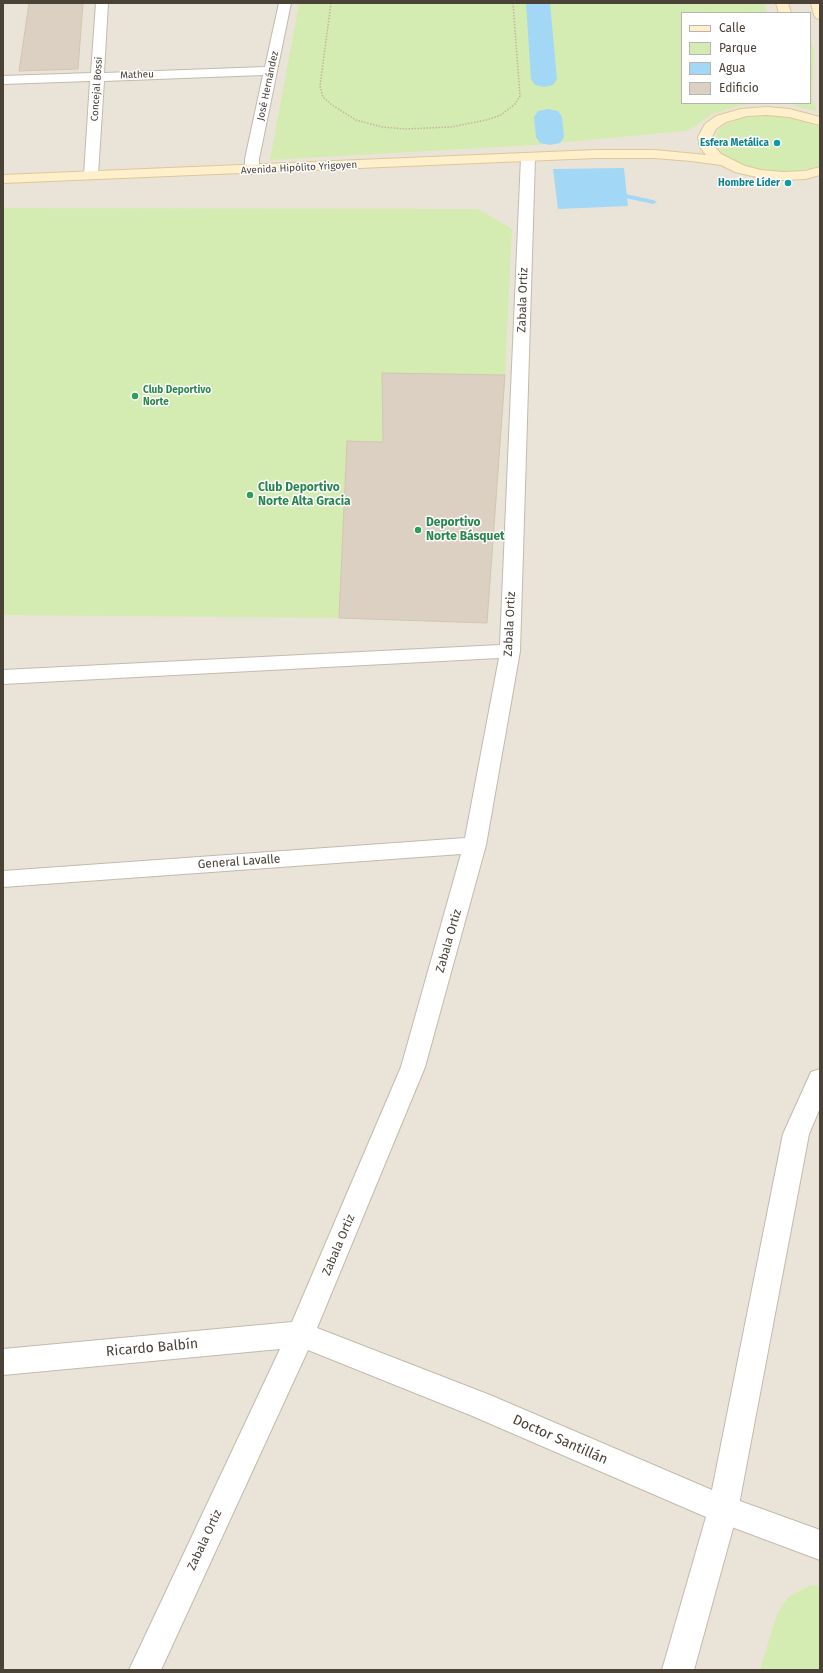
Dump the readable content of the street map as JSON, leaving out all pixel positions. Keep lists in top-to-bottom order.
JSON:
{
  "streets": {
    "main road": ["Avenida Hipólito Yrigoyen"],
    "street": [
      "Matheu",
      "José Hernández",
      "Concejal Bossi",
      "Zabala Ortiz",
      "General Lavalle",
      "Ricardo Balbín",
      "Doctor Santillán"
    ]
  },
  "crossings": [
    ["Matheu", "José Hernández"],
    ["Matheu", "Concejal Bossi"],
    ["José Hernández", "Avenida Hipólito Yrigoyen"],
    ["Concejal Bossi", "Avenida Hipólito Yrigoyen"],
    ["Avenida Hipólito Yrigoyen", "Zabala Ortiz"],
    ["Zabala Ortiz", "General Lavalle"],
    ["Zabala Ortiz", "Ricardo Balbín"],
    ["Zabala Ortiz", "Doctor Santillán"],
    ["Ricardo Balbín", "Doctor Santillán"]
  ],
  "places": [
    "Esfera Metálica",
    "Hombre Líder",
    "Club Deportivo Norte",
    "Club Deportivo Norte Alta Gracia",
    "Deportivo Norte Básquet"
  ],
  "legend": [
    "Calle",
    "Parque",
    "Agua",
    "Edificio"
  ]
}
